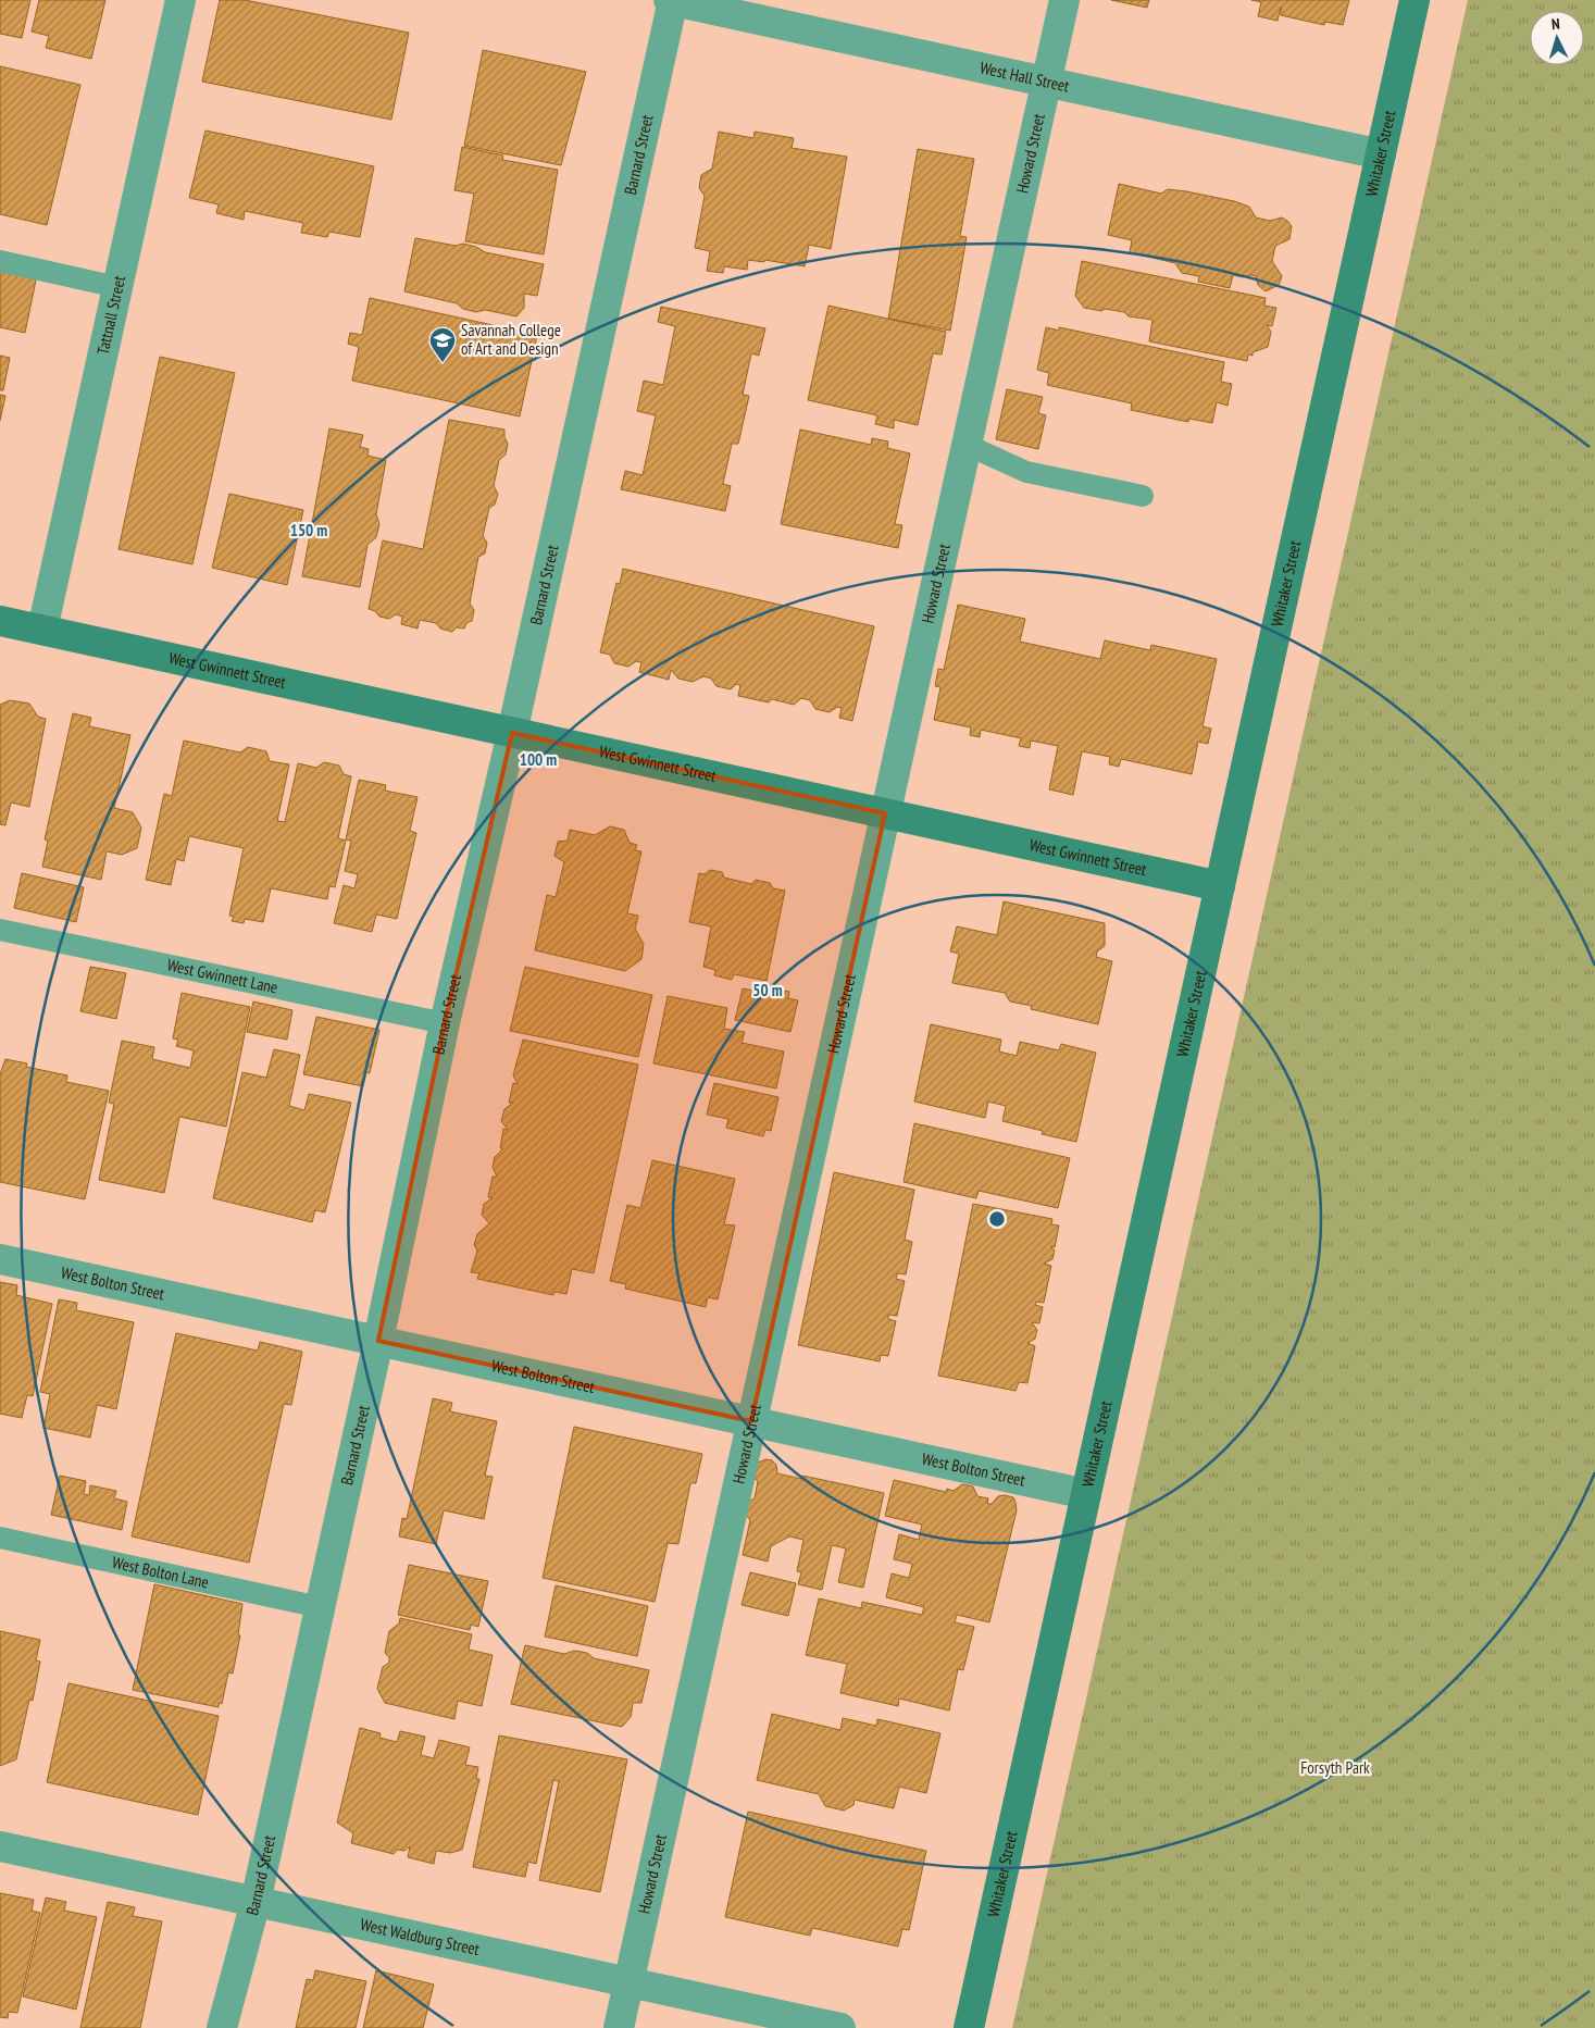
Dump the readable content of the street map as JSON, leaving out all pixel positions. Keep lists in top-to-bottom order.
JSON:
{
  "streets": {
    "main road": ["Whitaker Street", "West Gwinnett Street"],
    "street": [
      "West Hall Street",
      "Howard Street",
      "Barnard Street",
      "Tattnall Street",
      "West Bolton Street",
      "West Waldburg Street"
    ],
    "lane": ["West Gwinnett Lane", "West Bolton Lane"]
  },
  "crossings": [
    ["West Hall Street", "Howard Street"],
    ["West Hall Street", "Whitaker Street"],
    ["West Hall Street", "Barnard Street"],
    ["Howard Street", "West Gwinnett Street"],
    ["Howard Street", "West Bolton Street"],
    ["Howard Street", "West Waldburg Street"],
    ["Whitaker Street", "West Gwinnett Street"],
    ["Whitaker Street", "West Bolton Street"],
    ["Barnard Street", "West Gwinnett Street"],
    ["Barnard Street", "West Gwinnett Lane"],
    ["Barnard Street", "West Bolton Street"],
    ["Barnard Street", "West Bolton Lane"],
    ["Barnard Street", "West Waldburg Street"],
    ["Tattnall Street", "West Gwinnett Street"]
  ],
  "parks": ["Forsyth Park"],
  "places": {
    "school or university": ["Savannah College of Art and Design"]
  },
  "north": "top",
  "rings": ["150 m", "100 m", "50 m"]
}
